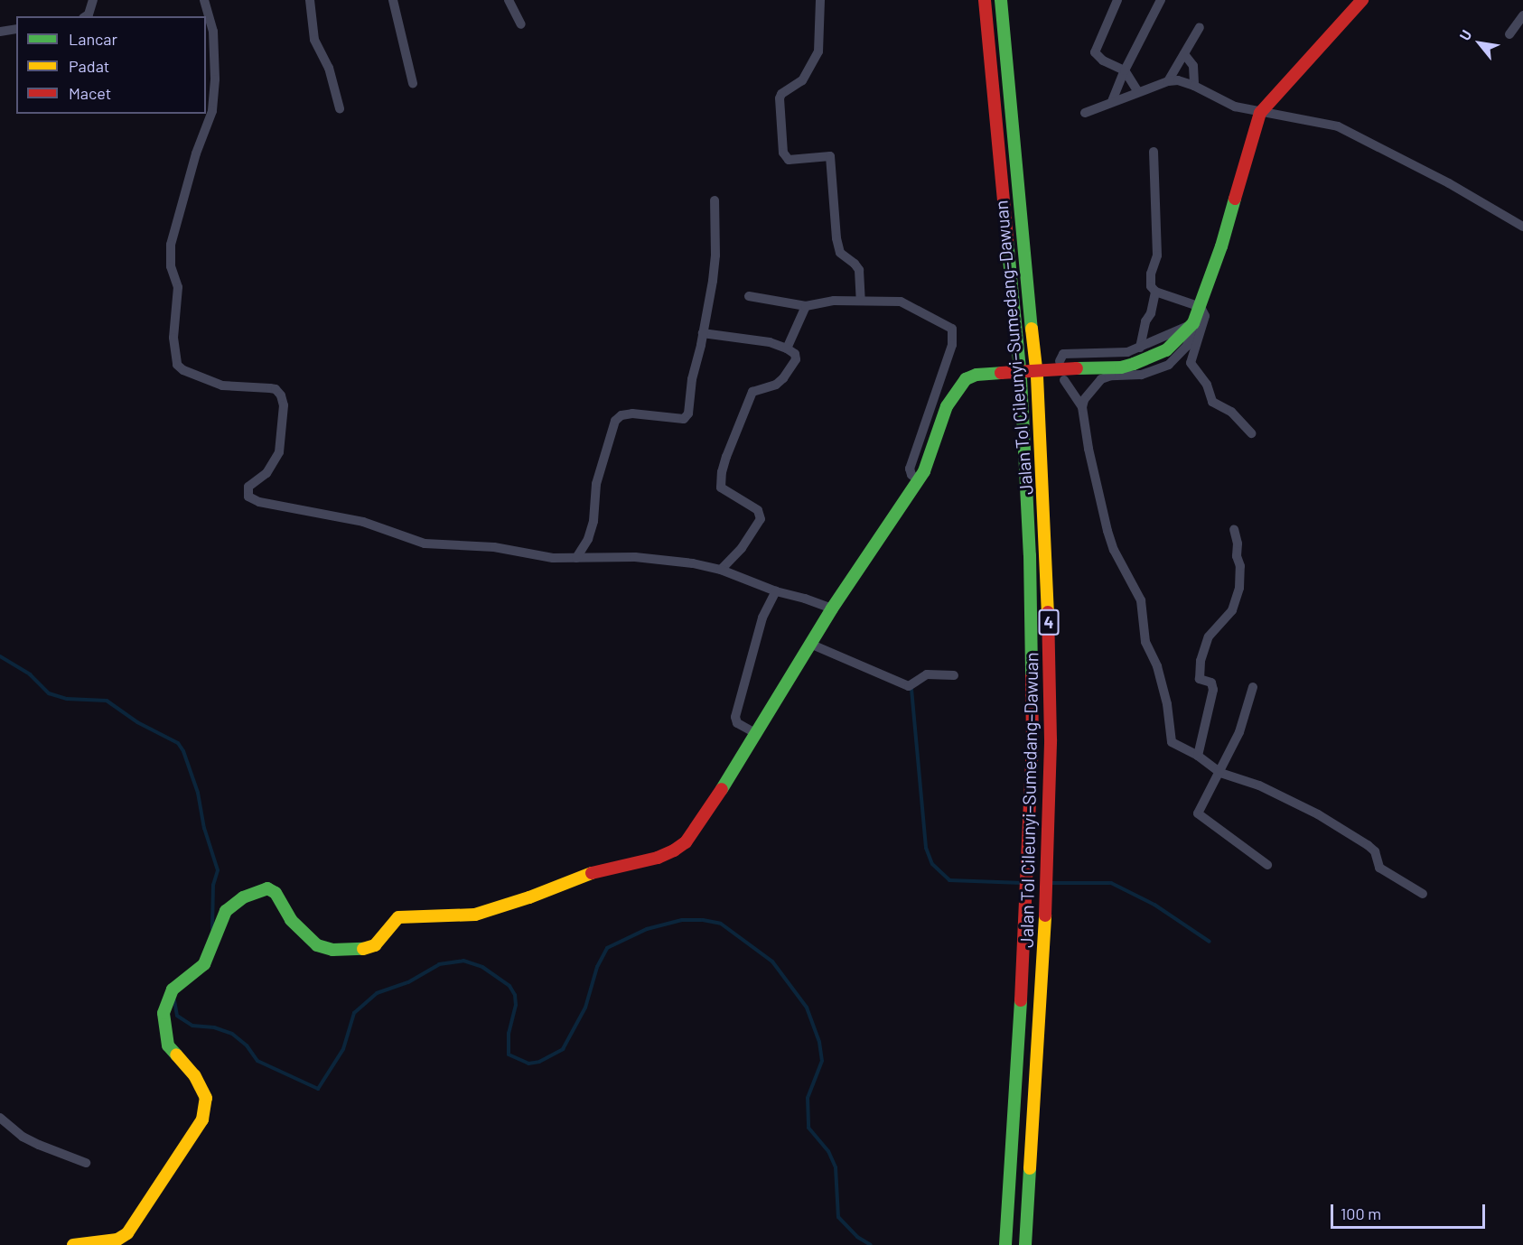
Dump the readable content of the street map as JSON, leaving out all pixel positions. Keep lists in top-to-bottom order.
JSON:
{
  "streets": {
    "main road": ["Jalan Tol Cileunyi–Sumedang–Dawuan", "4"]
  },
  "legend": ["Lancar", "Padat", "Macet"],
  "scale_bar": "100 m",
  "north": "top left"
}
